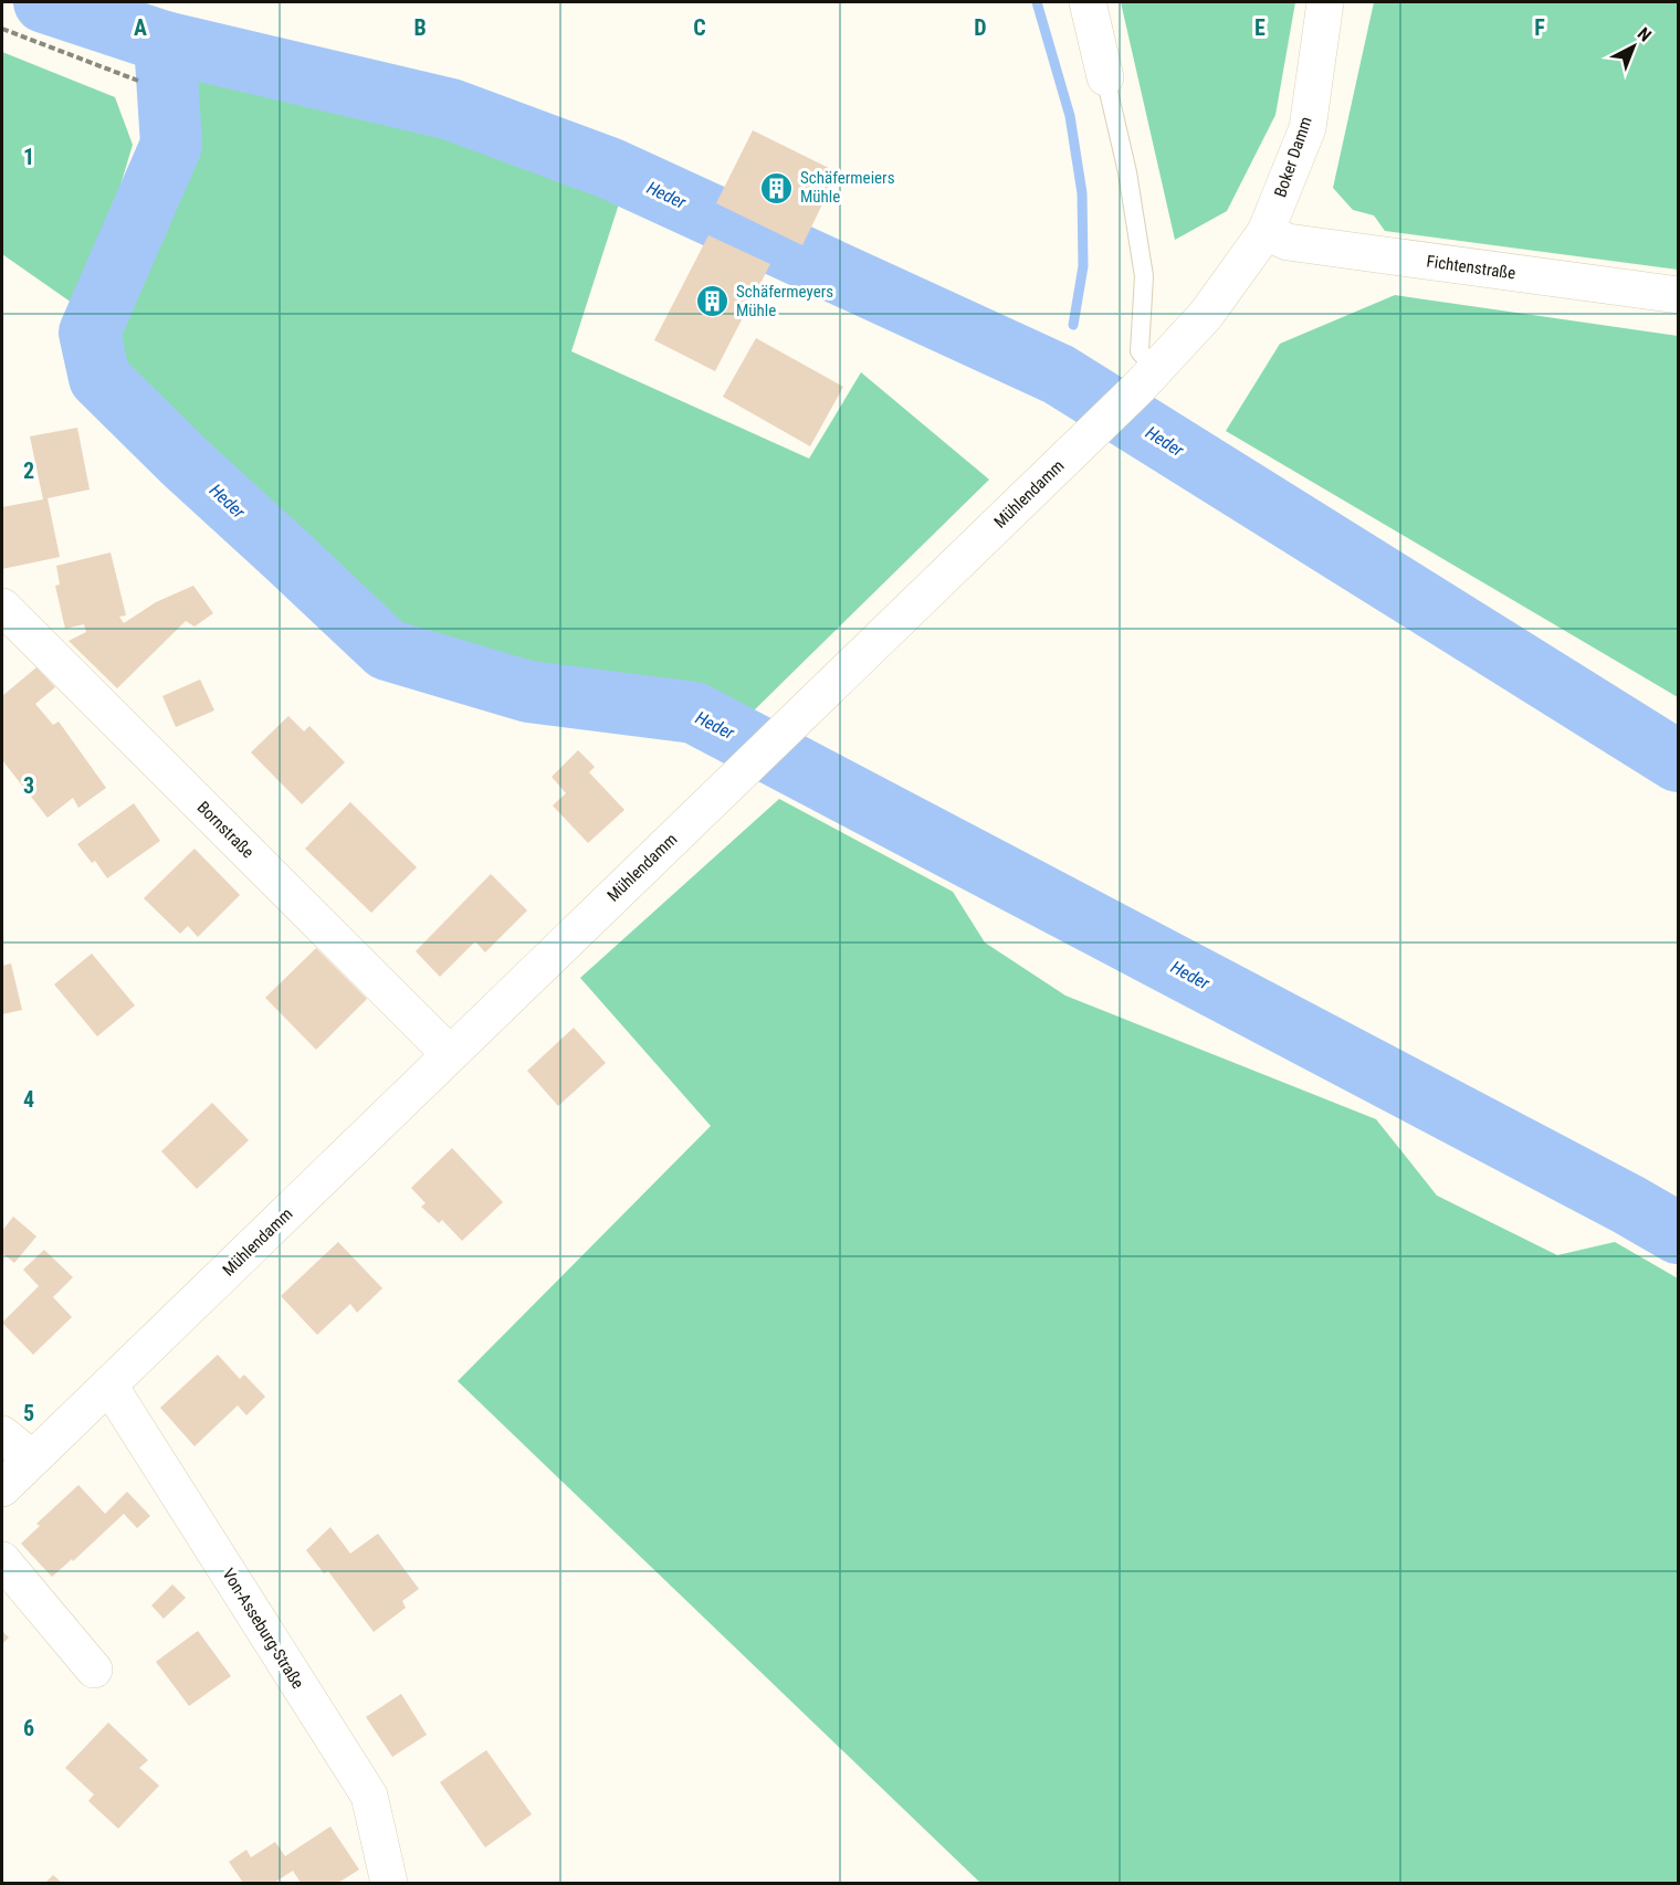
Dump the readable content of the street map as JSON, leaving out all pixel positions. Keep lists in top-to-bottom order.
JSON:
{
  "streets": {
    "street": [
      "Boker Damm",
      "Fichtenstraße",
      "Mühlendamm",
      "Bornstraße",
      "Von-Asseburg-Straße"
    ]
  },
  "crossings": [
    ["Boker Damm", "Fichtenstraße"],
    ["Boker Damm", "Mühlendamm"],
    ["Fichtenstraße", "Mühlendamm"],
    ["Mühlendamm", "Bornstraße"],
    ["Mühlendamm", "Von-Asseburg-Straße"]
  ],
  "water": ["Heder"],
  "places": {
    "building": ["Schäfermeiers Mühle", "Schäfermeyers Mühle"]
  },
  "north": "top right",
  "grid": {
    "columns": [
      "A",
      "B",
      "C",
      "D",
      "E",
      "F"
    ],
    "rows": [
      "1",
      "2",
      "3",
      "4",
      "5",
      "6"
    ]
  }
}
